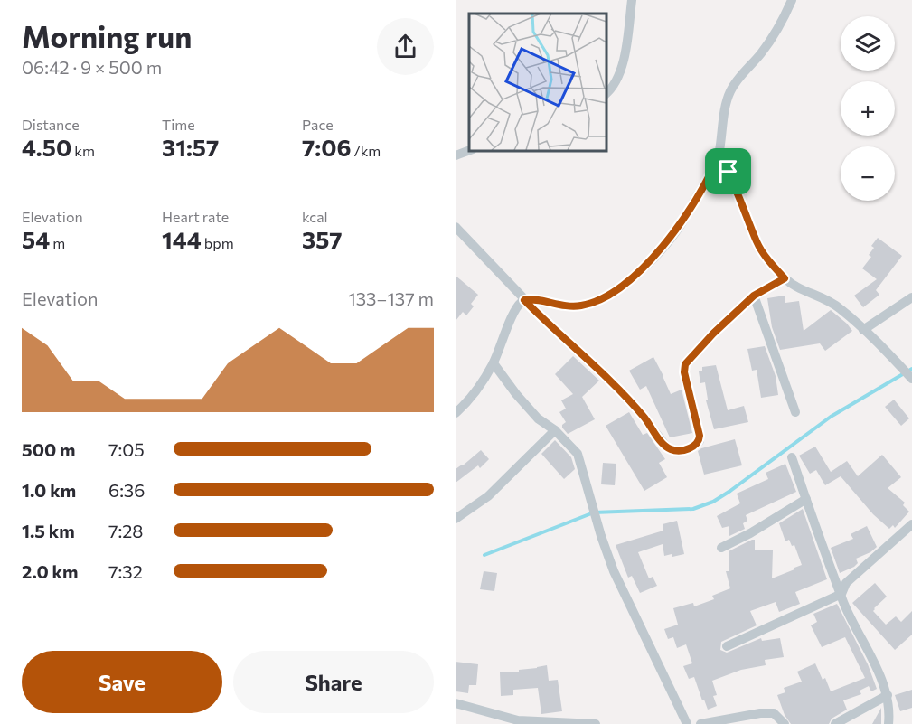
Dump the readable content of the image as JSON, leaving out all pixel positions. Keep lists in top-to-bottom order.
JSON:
{
  "page": {
    "heading": ["Morning run", "06:42 · 9 × 500 m"],
    "map_buttons": ["+", "−"],
    "stats": [
      ["Distance", "4.50 km"],
      ["Time", "31:57"],
      ["Pace", "7:06 /km"],
      ["Elevation", "54 m"],
      ["Heart rate", "144 bpm"],
      ["kcal", "357"]
    ],
    "chart": ["Elevation", "133–137 m"],
    "list": [
      {
        "name": "500 m",
        "note": "7:05"
      },
      {
        "name": "1.0 km",
        "note": "6:36"
      },
      {
        "name": "1.5 km",
        "note": "7:28"
      },
      {
        "name": "2.0 km",
        "note": "7:32"
      }
    ],
    "buttons": ["Save", "Share"]
  }
}
